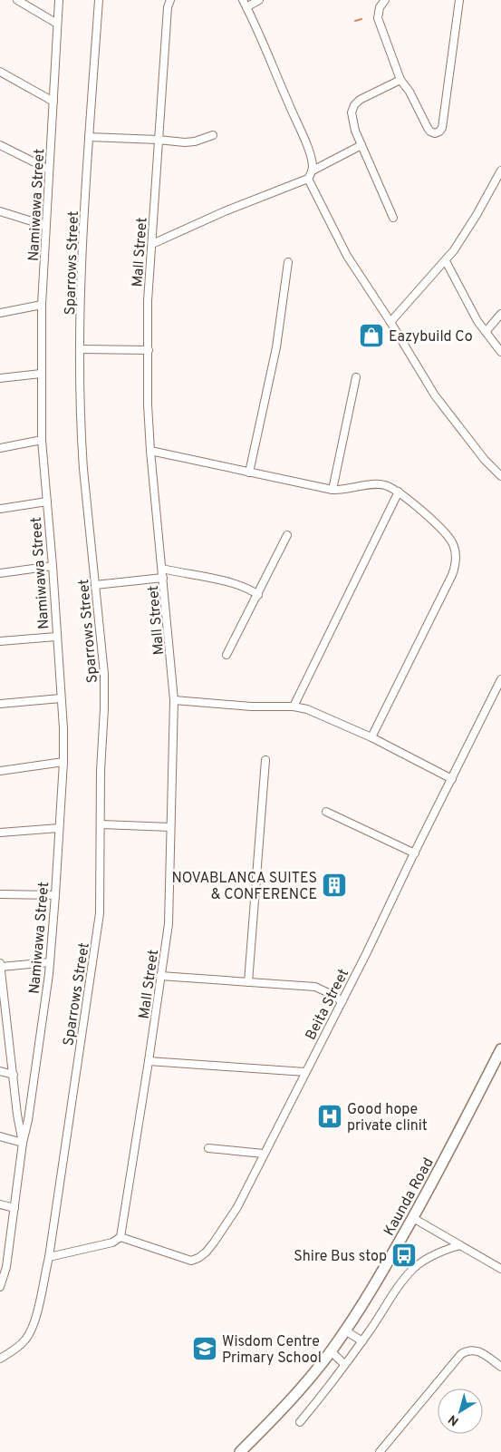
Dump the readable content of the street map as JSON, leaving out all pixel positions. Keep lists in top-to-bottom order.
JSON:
{
  "streets": {
    "main road": ["Kaunda Road"],
    "street": [
      "Namiwawa Street",
      "Mall Street",
      "Sparrows Street",
      "Beita Street"
    ]
  },
  "crossings": [
    ["Mall Street", "Beita Street"]
  ],
  "places": {
    "shop": ["Eazybuild Co"],
    "building": ["NOVABLANCA SUITES & CONFERENCE"],
    "hospital": ["Good hope private clinit"],
    "bus stop": ["Shire Bus stop"],
    "school or university": ["Wisdom Centre Primary School"]
  },
  "north": "bottom left"
}
